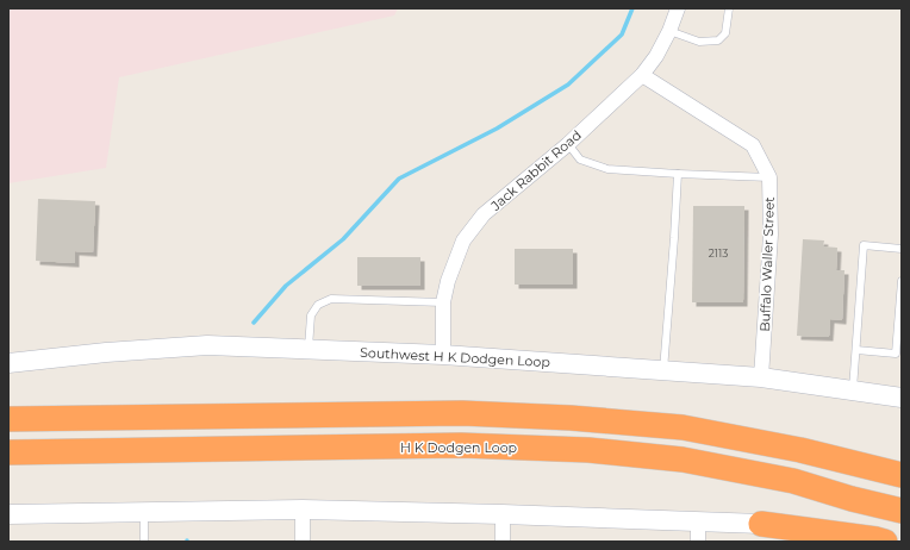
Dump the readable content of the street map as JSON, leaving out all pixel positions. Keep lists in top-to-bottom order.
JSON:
{
  "streets": {
    "highway": ["H K Dodgen Loop"],
    "main road": ["Southwest H K Dodgen Loop"],
    "street": ["Jack Rabbit Road", "Buffalo Waller Street"]
  },
  "crossings": [
    ["Jack Rabbit Road", "Buffalo Waller Street"],
    ["Jack Rabbit Road", "Southwest H K Dodgen Loop"],
    ["Buffalo Waller Street", "Southwest H K Dodgen Loop"]
  ],
  "house_numbers": ["2113"]
}
